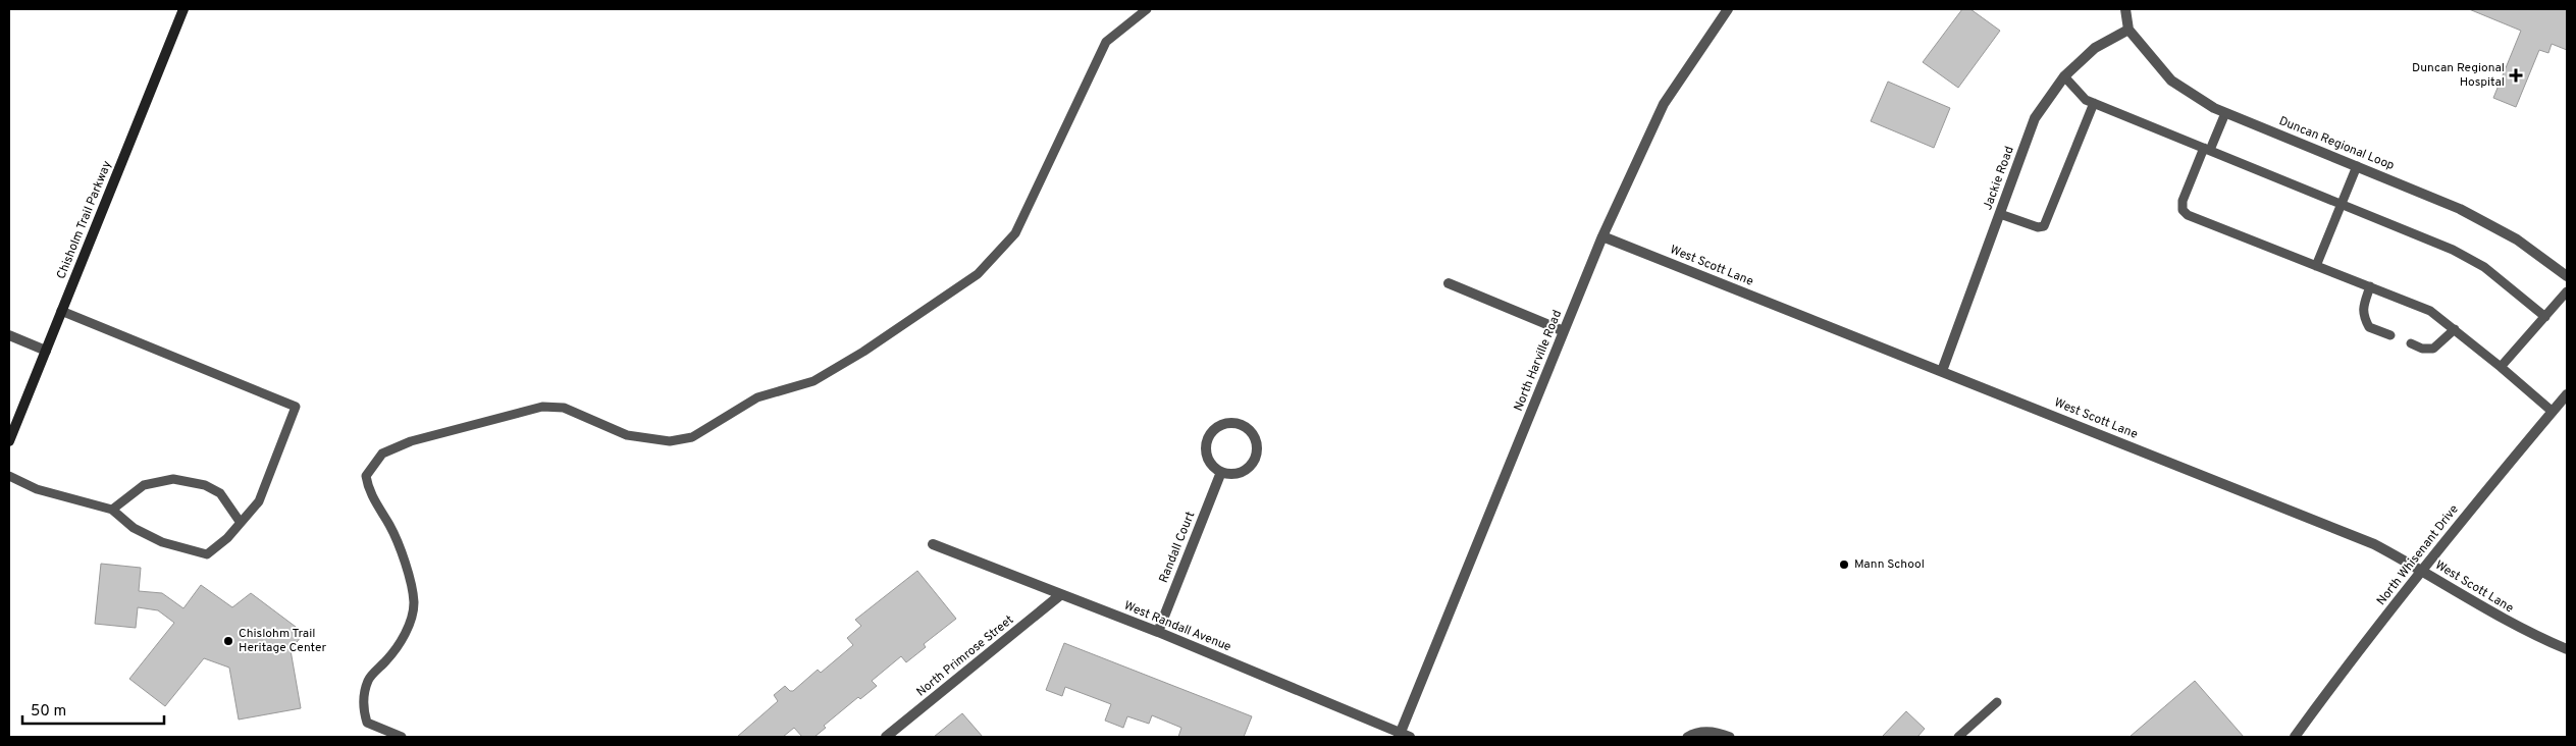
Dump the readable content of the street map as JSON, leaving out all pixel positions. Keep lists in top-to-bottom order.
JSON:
{
  "streets": {
    "main road": ["Chisholm Trail Parkway"],
    "street": [
      "Duncan Regional Loop",
      "Jackie Road",
      "West Scott Lane",
      "North Harville Road",
      "Randall Court",
      "North Whisenant Drive",
      "West Randall Avenue",
      "North Primrose Street"
    ]
  },
  "crossings": [
    ["Duncan Regional Loop", "Jackie Road"],
    ["Jackie Road", "West Scott Lane"],
    ["West Scott Lane", "North Harville Road"],
    ["West Scott Lane", "North Whisenant Drive"],
    ["North Harville Road", "West Randall Avenue"],
    ["Randall Court", "West Randall Avenue"],
    ["West Randall Avenue", "North Primrose Street"]
  ],
  "places": {
    "health": ["Duncan Regional Hospital"],
    "other": ["Mann School", "Chislohm Trail Heritage Center"]
  },
  "scale_bar": "50 m"
}
